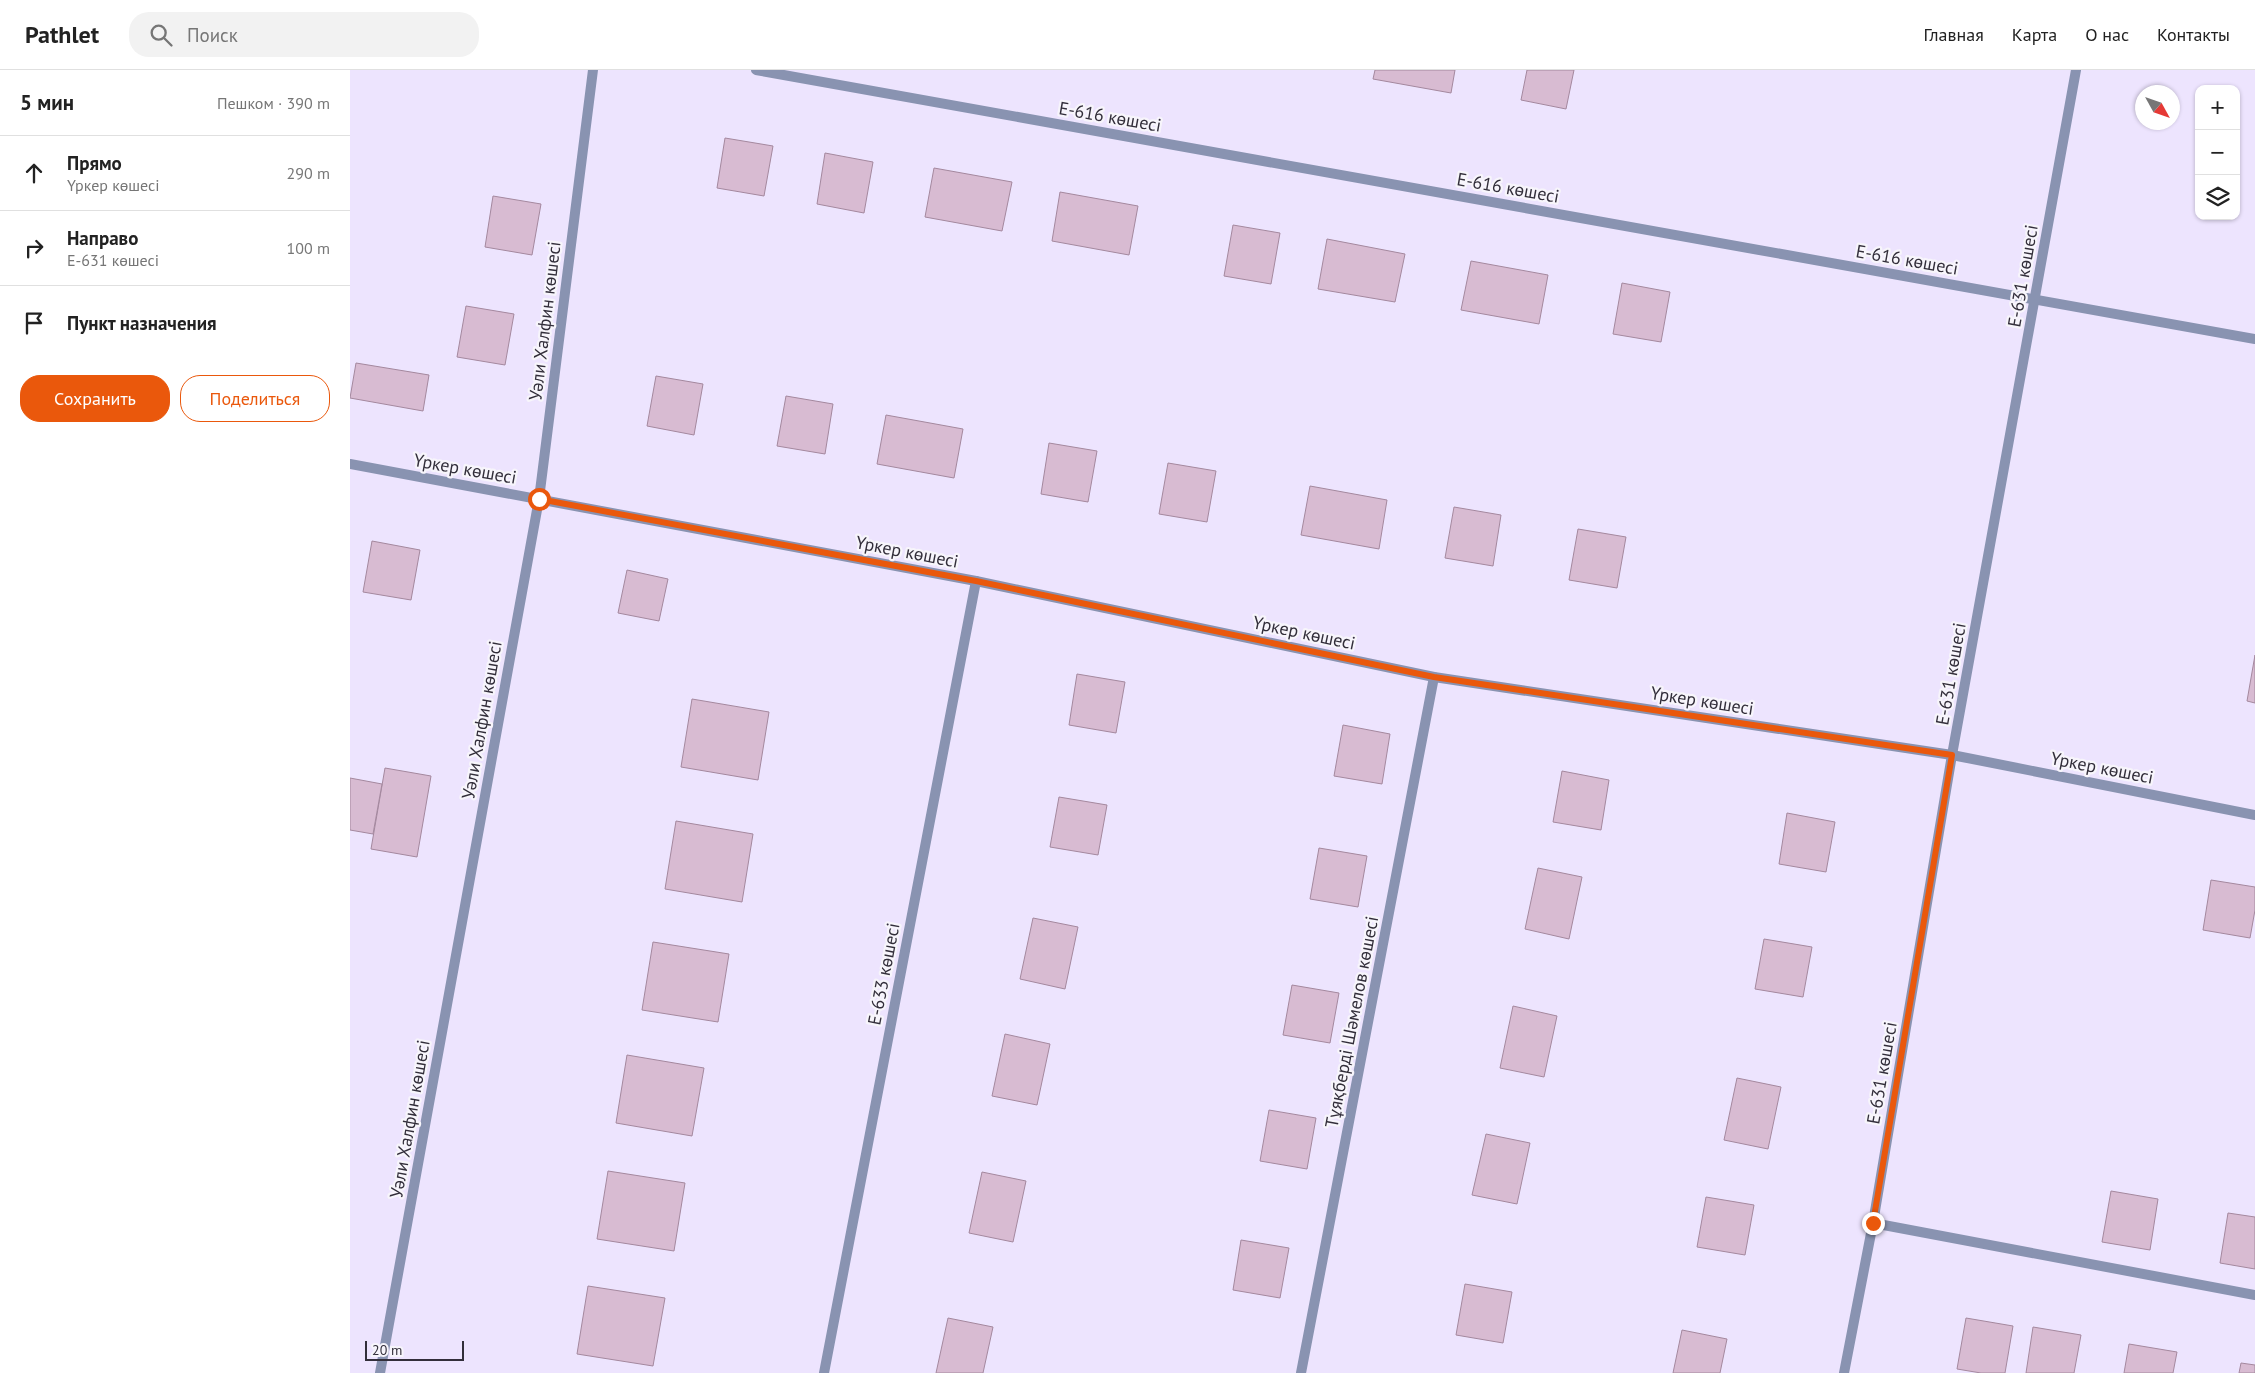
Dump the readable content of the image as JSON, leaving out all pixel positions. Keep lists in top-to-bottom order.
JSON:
{
  "streets": {
    "street": [
      "Е-616 көшесі",
      "Е-631 көшесі",
      "Уәли Халфин көшесі",
      "Үркер көшесі",
      "Е-633 көшесі",
      "Тұяқберді Шәмелов көшесі"
    ]
  },
  "crossings": [
    ["Е-616 көшесі", "Е-631 көшесі"],
    ["Е-631 көшесі", "Үркер көшесі"],
    ["Уәли Халфин көшесі", "Үркер көшесі"],
    ["Үркер көшесі", "Е-633 көшесі"],
    ["Үркер көшесі", "Тұяқберді Шәмелов көшесі"]
  ],
  "scale_bar": "20 m",
  "north": "bottom right",
  "page": {
    "header": "Pathlet",
    "search": "Поиск",
    "nav": [
      "Главная",
      "Карта",
      "О нас",
      "Контакты"
    ],
    "heading": ["5 мин", "Пешком · 390 m"],
    "map_buttons": ["+", "−"],
    "list": [
      ["Прямо", "Үркер көшесі", "290 m"],
      ["Направо", "Е-631 көшесі", "100 m"],
      "Пункт назначения"
    ],
    "buttons": ["Сохранить", "Поделиться"],
    "scale": "20 m"
  }
}
